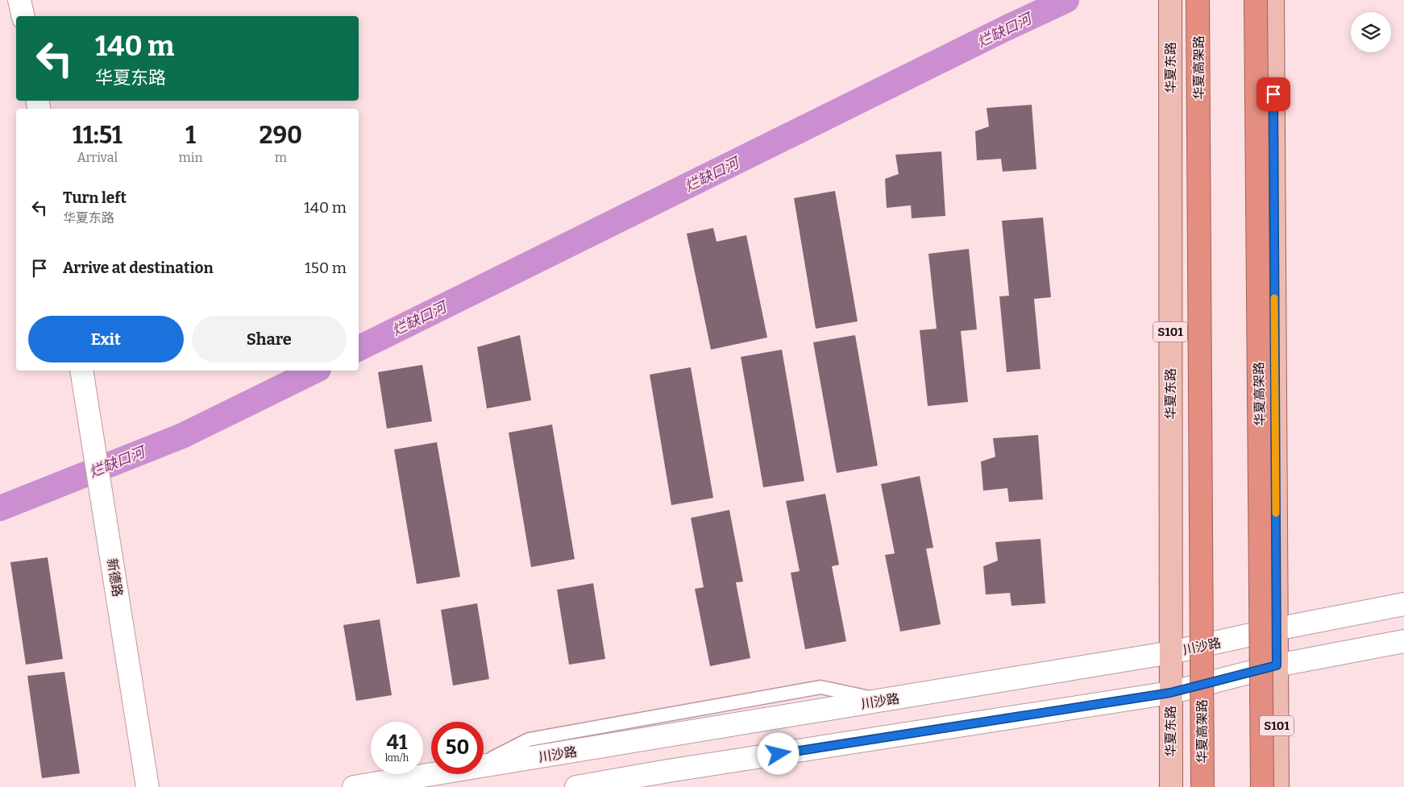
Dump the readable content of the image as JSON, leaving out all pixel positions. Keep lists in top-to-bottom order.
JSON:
{
  "streets": {
    "highway": ["华夏高架路"],
    "main road": [
      "华夏东路",
      "S101",
      "新德路",
      "川沙路"
    ]
  },
  "crossings": [
    ["华夏东路", "川沙路"],
    ["S101", "川沙路"]
  ],
  "water": ["烂缺口河"],
  "page": {
    "turn": ["140 m", "华夏东路"],
    "eta": [
      "11:51",
      "Arrival",
      "1",
      "min",
      "290",
      "m"
    ],
    "list": [
      {
        "name": "Turn left",
        "note": "华夏东路",
        "value": "140 m"
      },
      {
        "name": "Arrive at destination",
        "value": "150 m"
      }
    ],
    "buttons": ["Exit", "Share"],
    "speed": "41 km/h",
    "limit": "50"
  }
}
